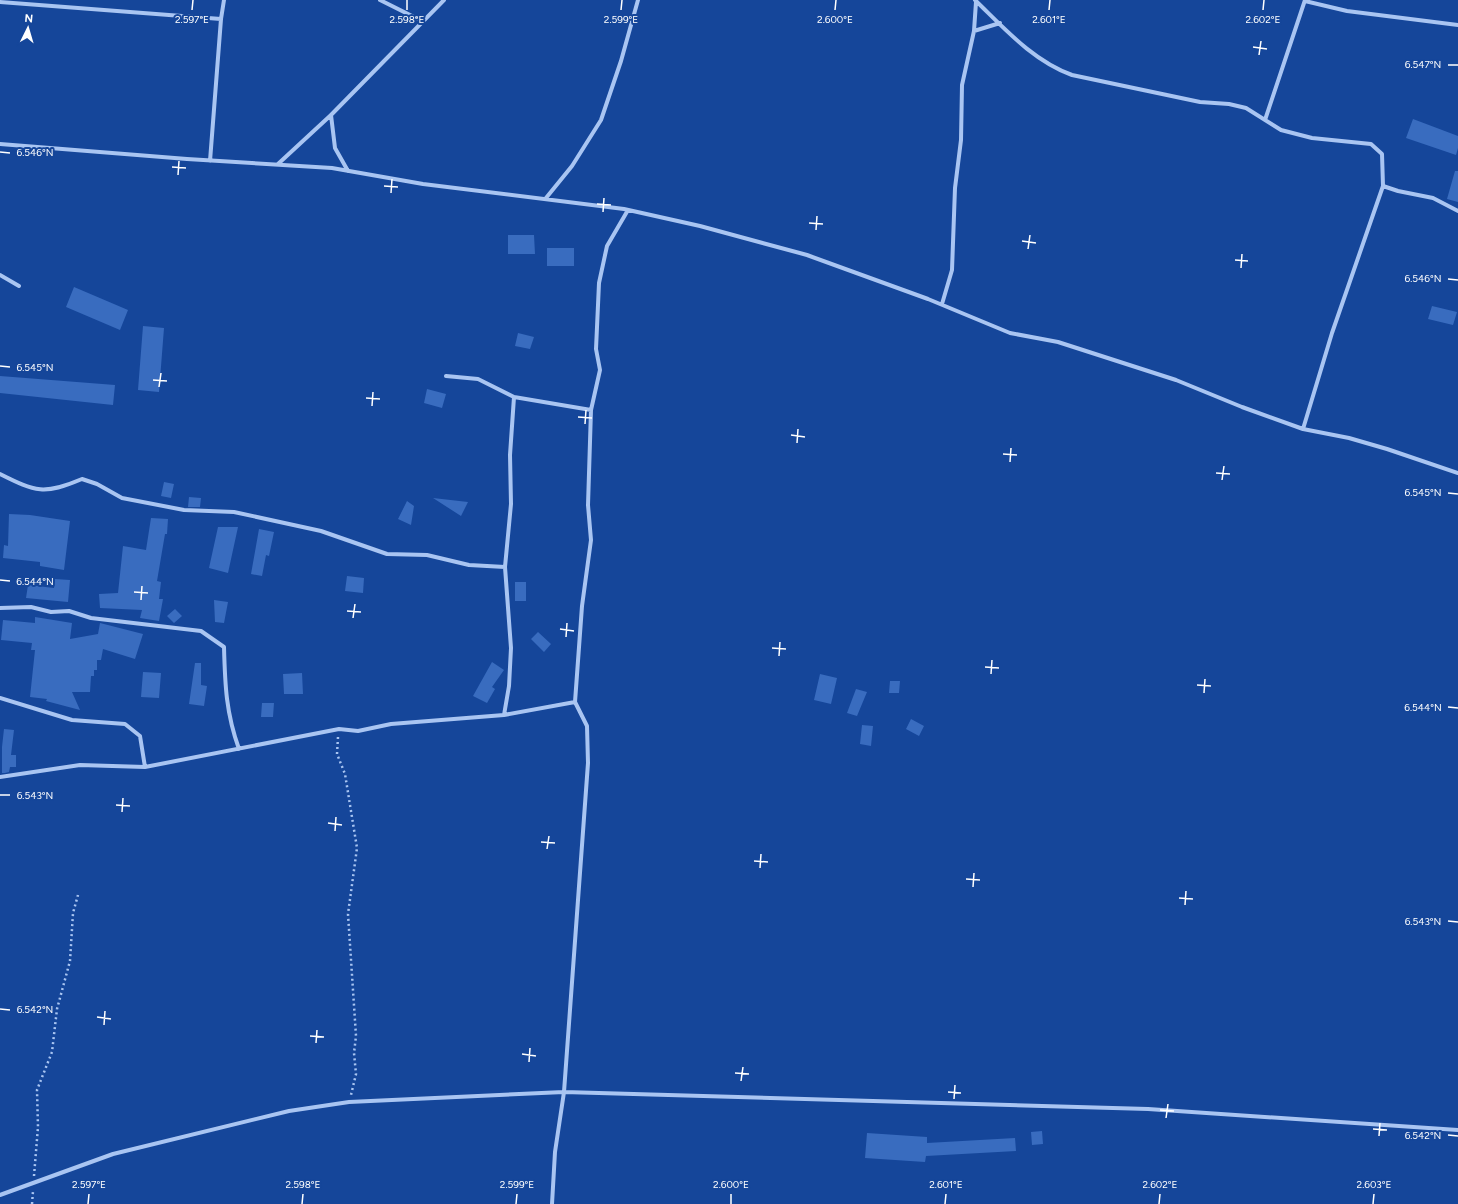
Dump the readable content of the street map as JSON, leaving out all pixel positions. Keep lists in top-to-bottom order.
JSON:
{
  "north": "top",
  "coordinates": [
    "2.597°E",
    "2.598°E",
    "2.599°E",
    "2.600°E",
    "2.601°E",
    "2.602°E",
    "6.547°N",
    "6.546°N",
    "6.545°N",
    "6.544°N",
    "6.543°N",
    "6.542°N",
    "2.603°E"
  ]
}
